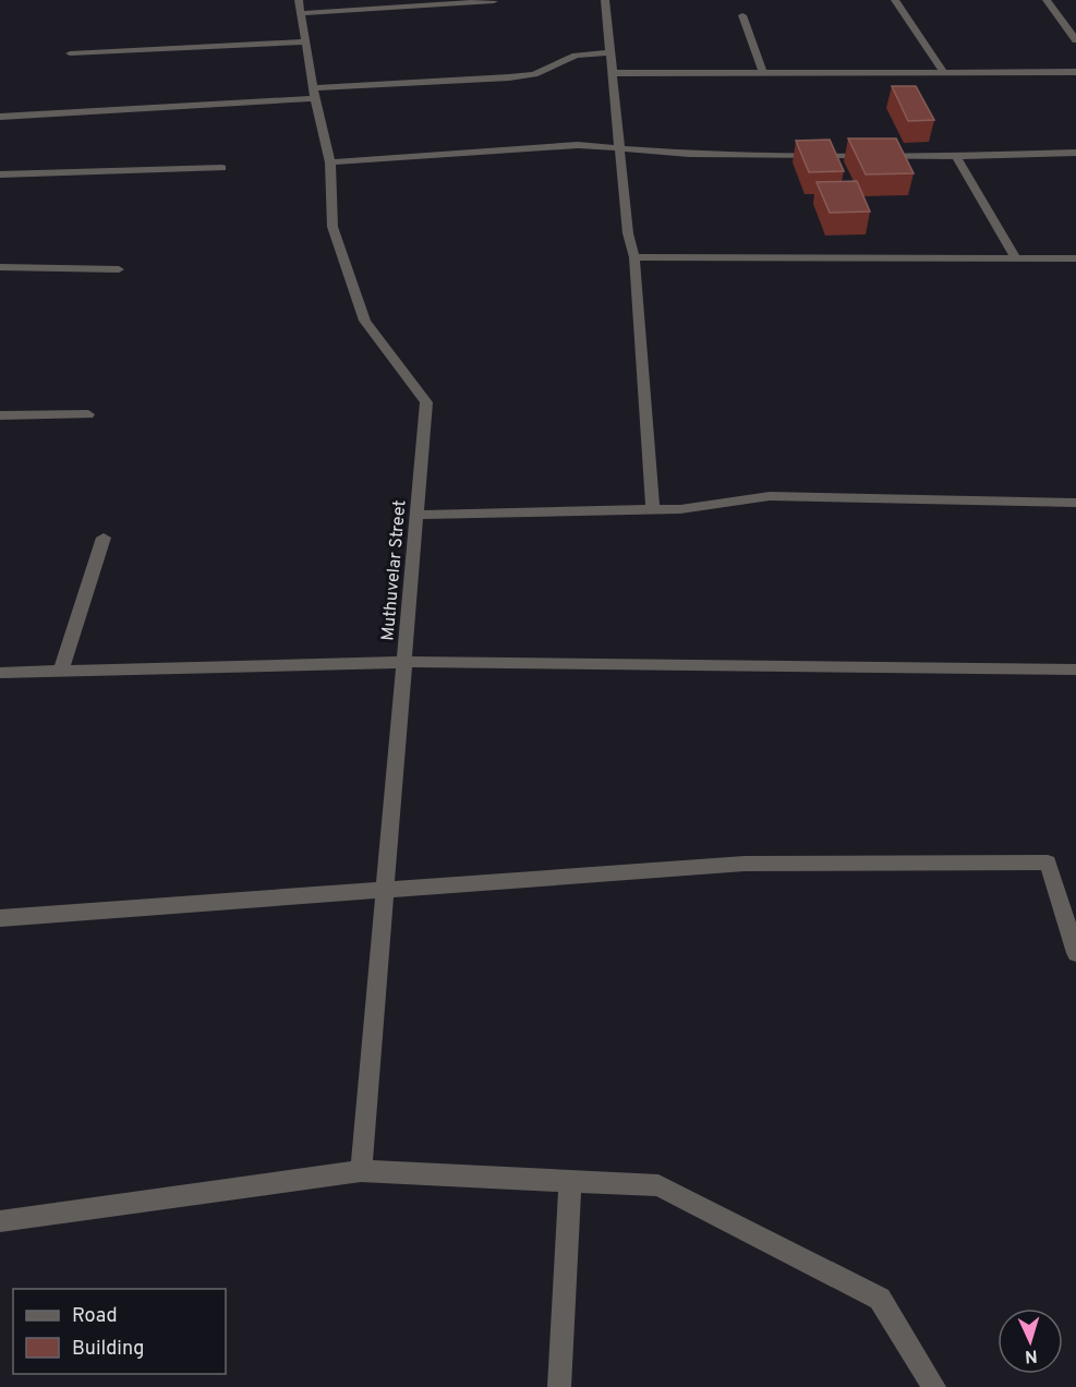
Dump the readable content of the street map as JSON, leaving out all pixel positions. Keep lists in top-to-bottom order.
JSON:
{
  "streets": {
    "street": ["Muthuvelar Street"]
  },
  "legend": ["Road", "Building"],
  "north": "bottom"
}
